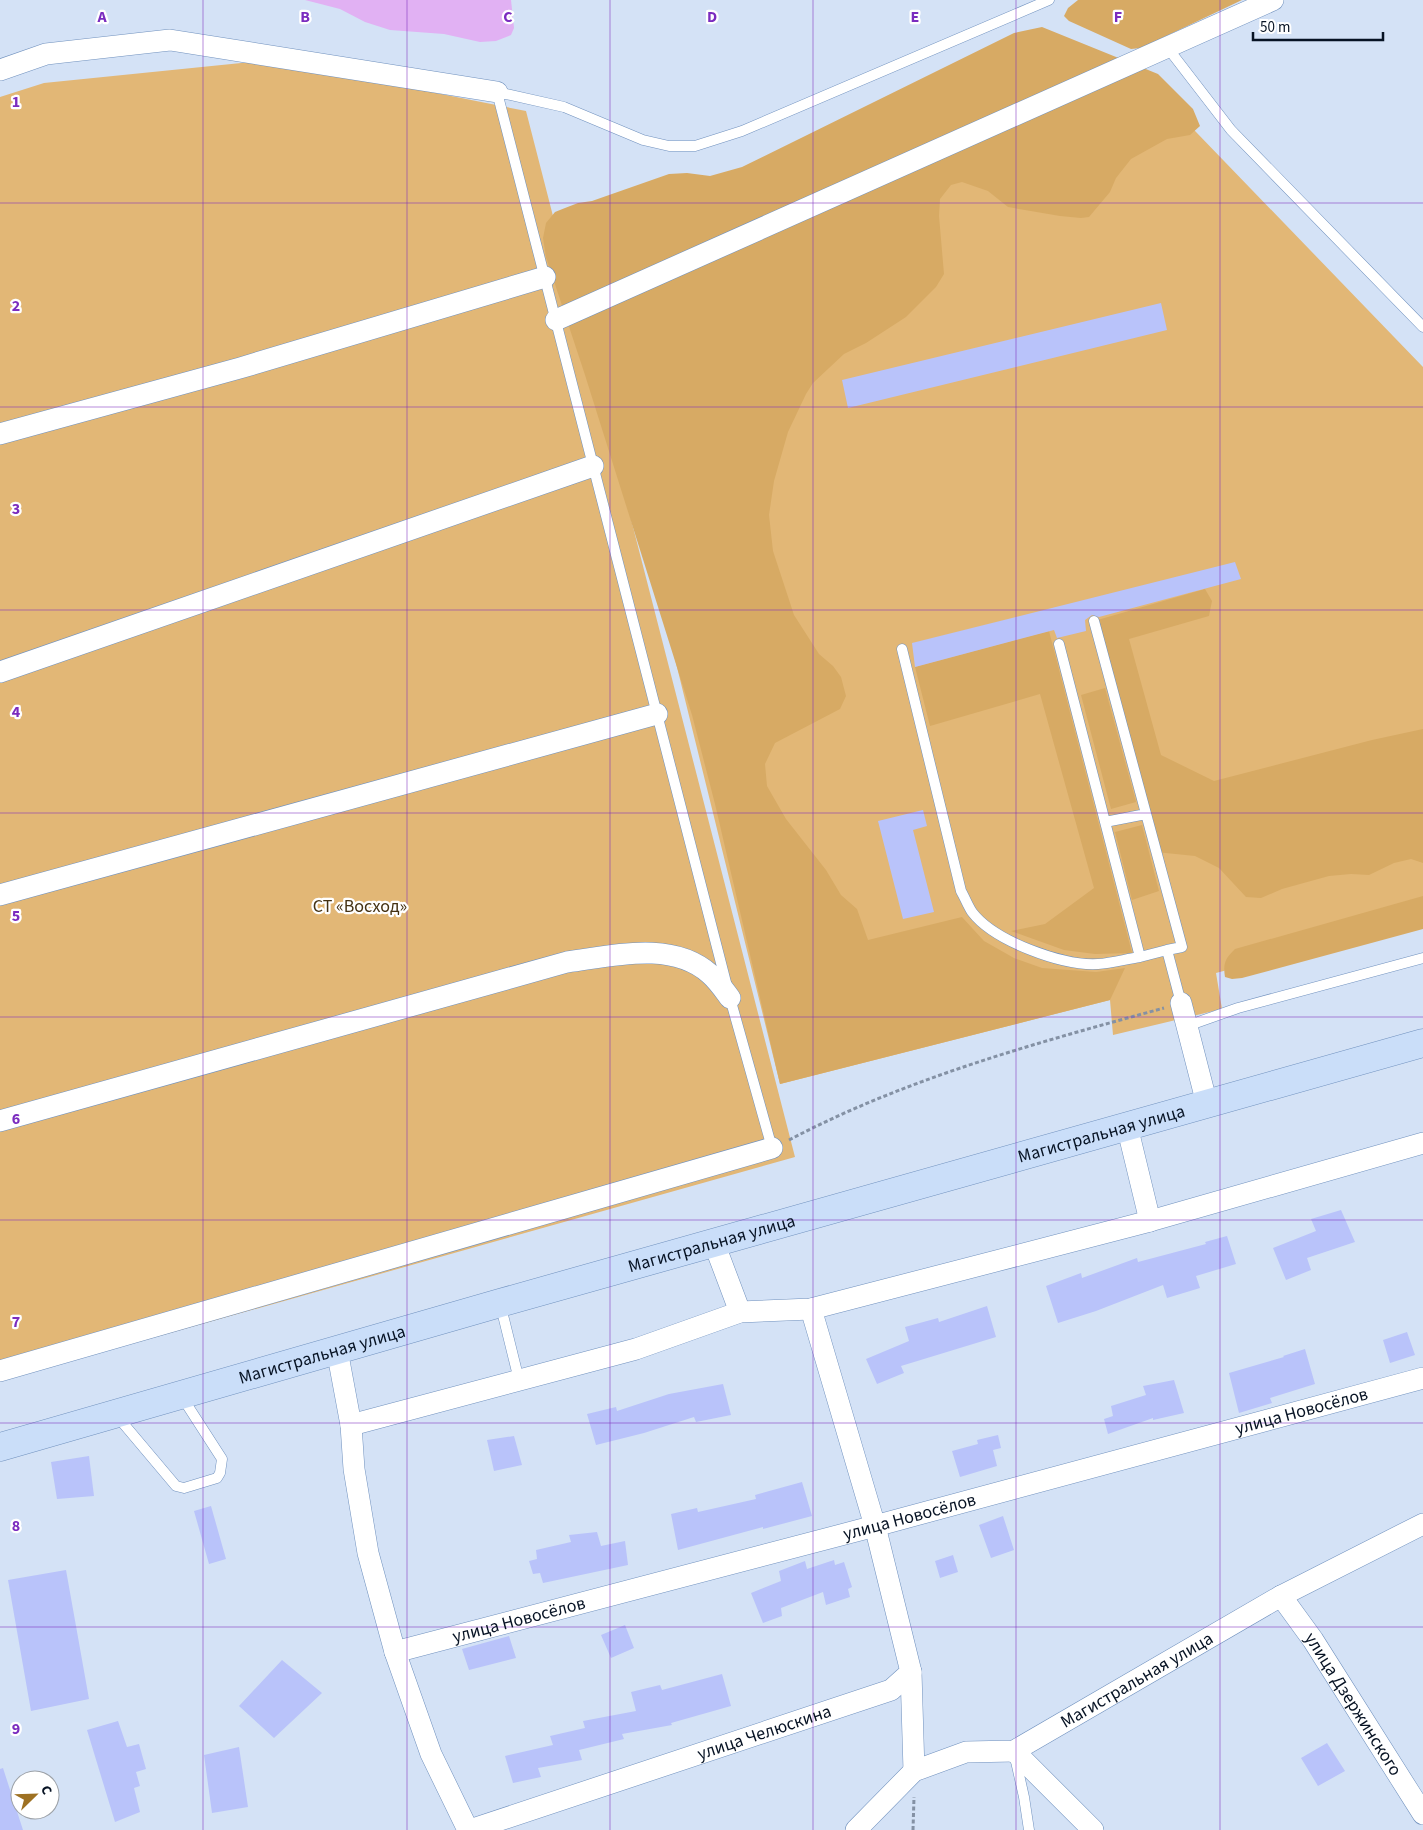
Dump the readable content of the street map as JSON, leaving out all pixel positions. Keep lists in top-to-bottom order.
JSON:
{
  "streets": {
    "main road": ["Магистральная улица"],
    "street": ["улица Новосёлов", "улица Дзержинского", "улица Челюскина"]
  },
  "crossings": [
    ["Магистральная улица", "улица Дзержинского"]
  ],
  "parks": ["СТ «Восход»"],
  "scale_bar": "50 m",
  "north": "top right",
  "grid": {
    "columns": [
      "A",
      "B",
      "C",
      "D",
      "E",
      "F"
    ],
    "rows": [
      "1",
      "2",
      "3",
      "4",
      "5",
      "6",
      "7",
      "8",
      "9"
    ]
  }
}
